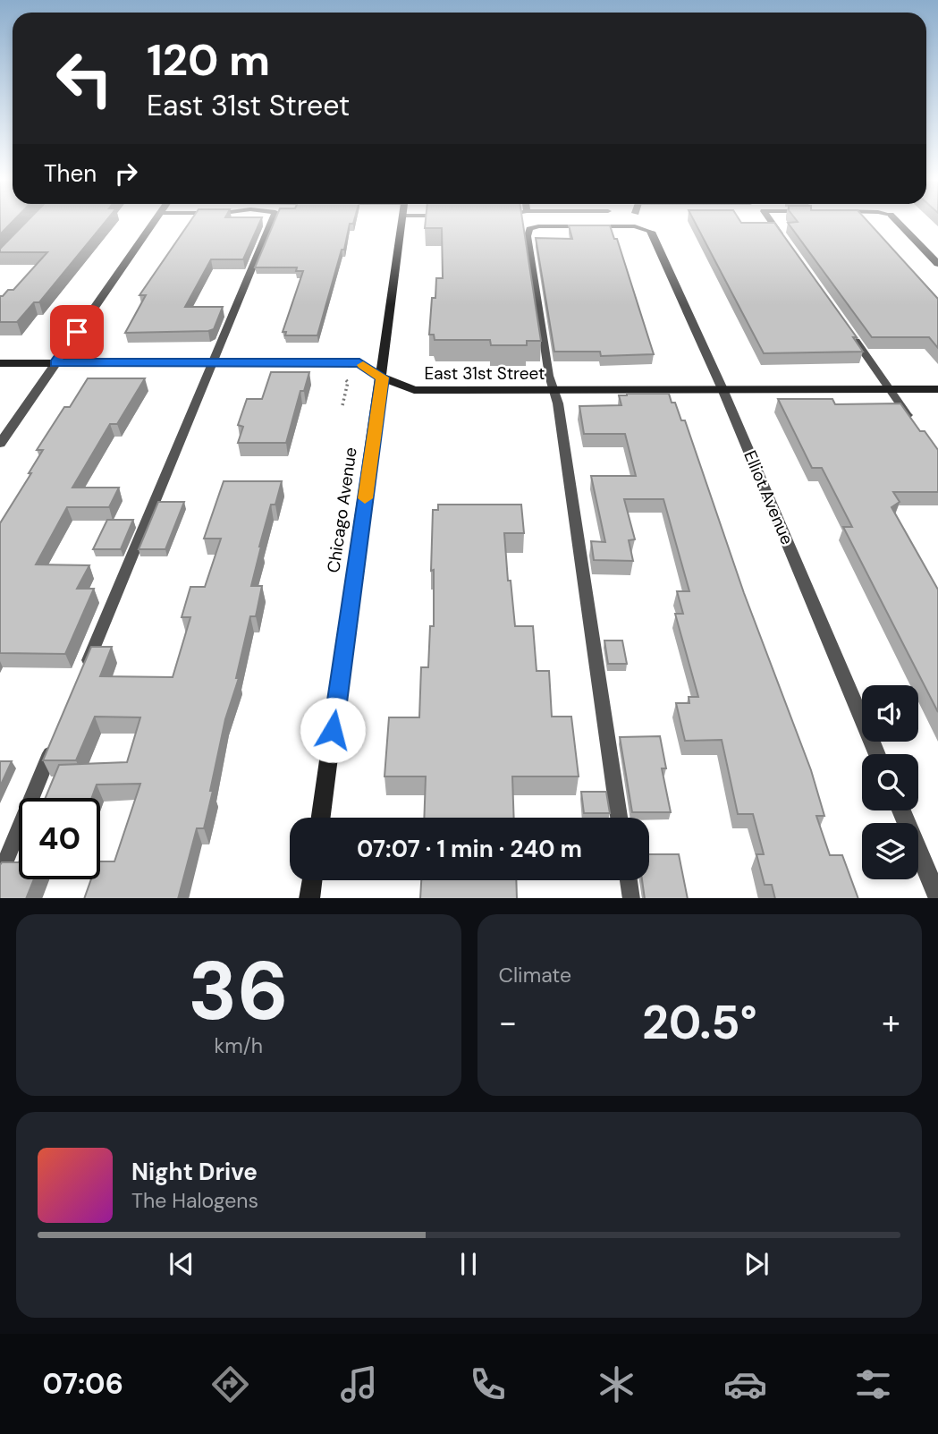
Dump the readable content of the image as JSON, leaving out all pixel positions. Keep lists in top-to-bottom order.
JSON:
{
  "streets": {
    "street": ["East 31st Street", "Elliot Avenue", "Chicago Avenue"]
  },
  "crossings": [
    ["East 31st Street", "Elliot Avenue"],
    ["East 31st Street", "Chicago Avenue"]
  ],
  "page": {
    "turn": ["120 m", "East 31st Street"],
    "then": "Then",
    "limit": "40",
    "trip": "07:07 · 1 min · 240 m",
    "tile": [
      ["36", "km/h"],
      "Climate"
    ],
    "heat": ["−", "20.5°", "+"],
    "song": ["Night Drive", "The Halogens"],
    "tabs": "07:06"
  }
}
